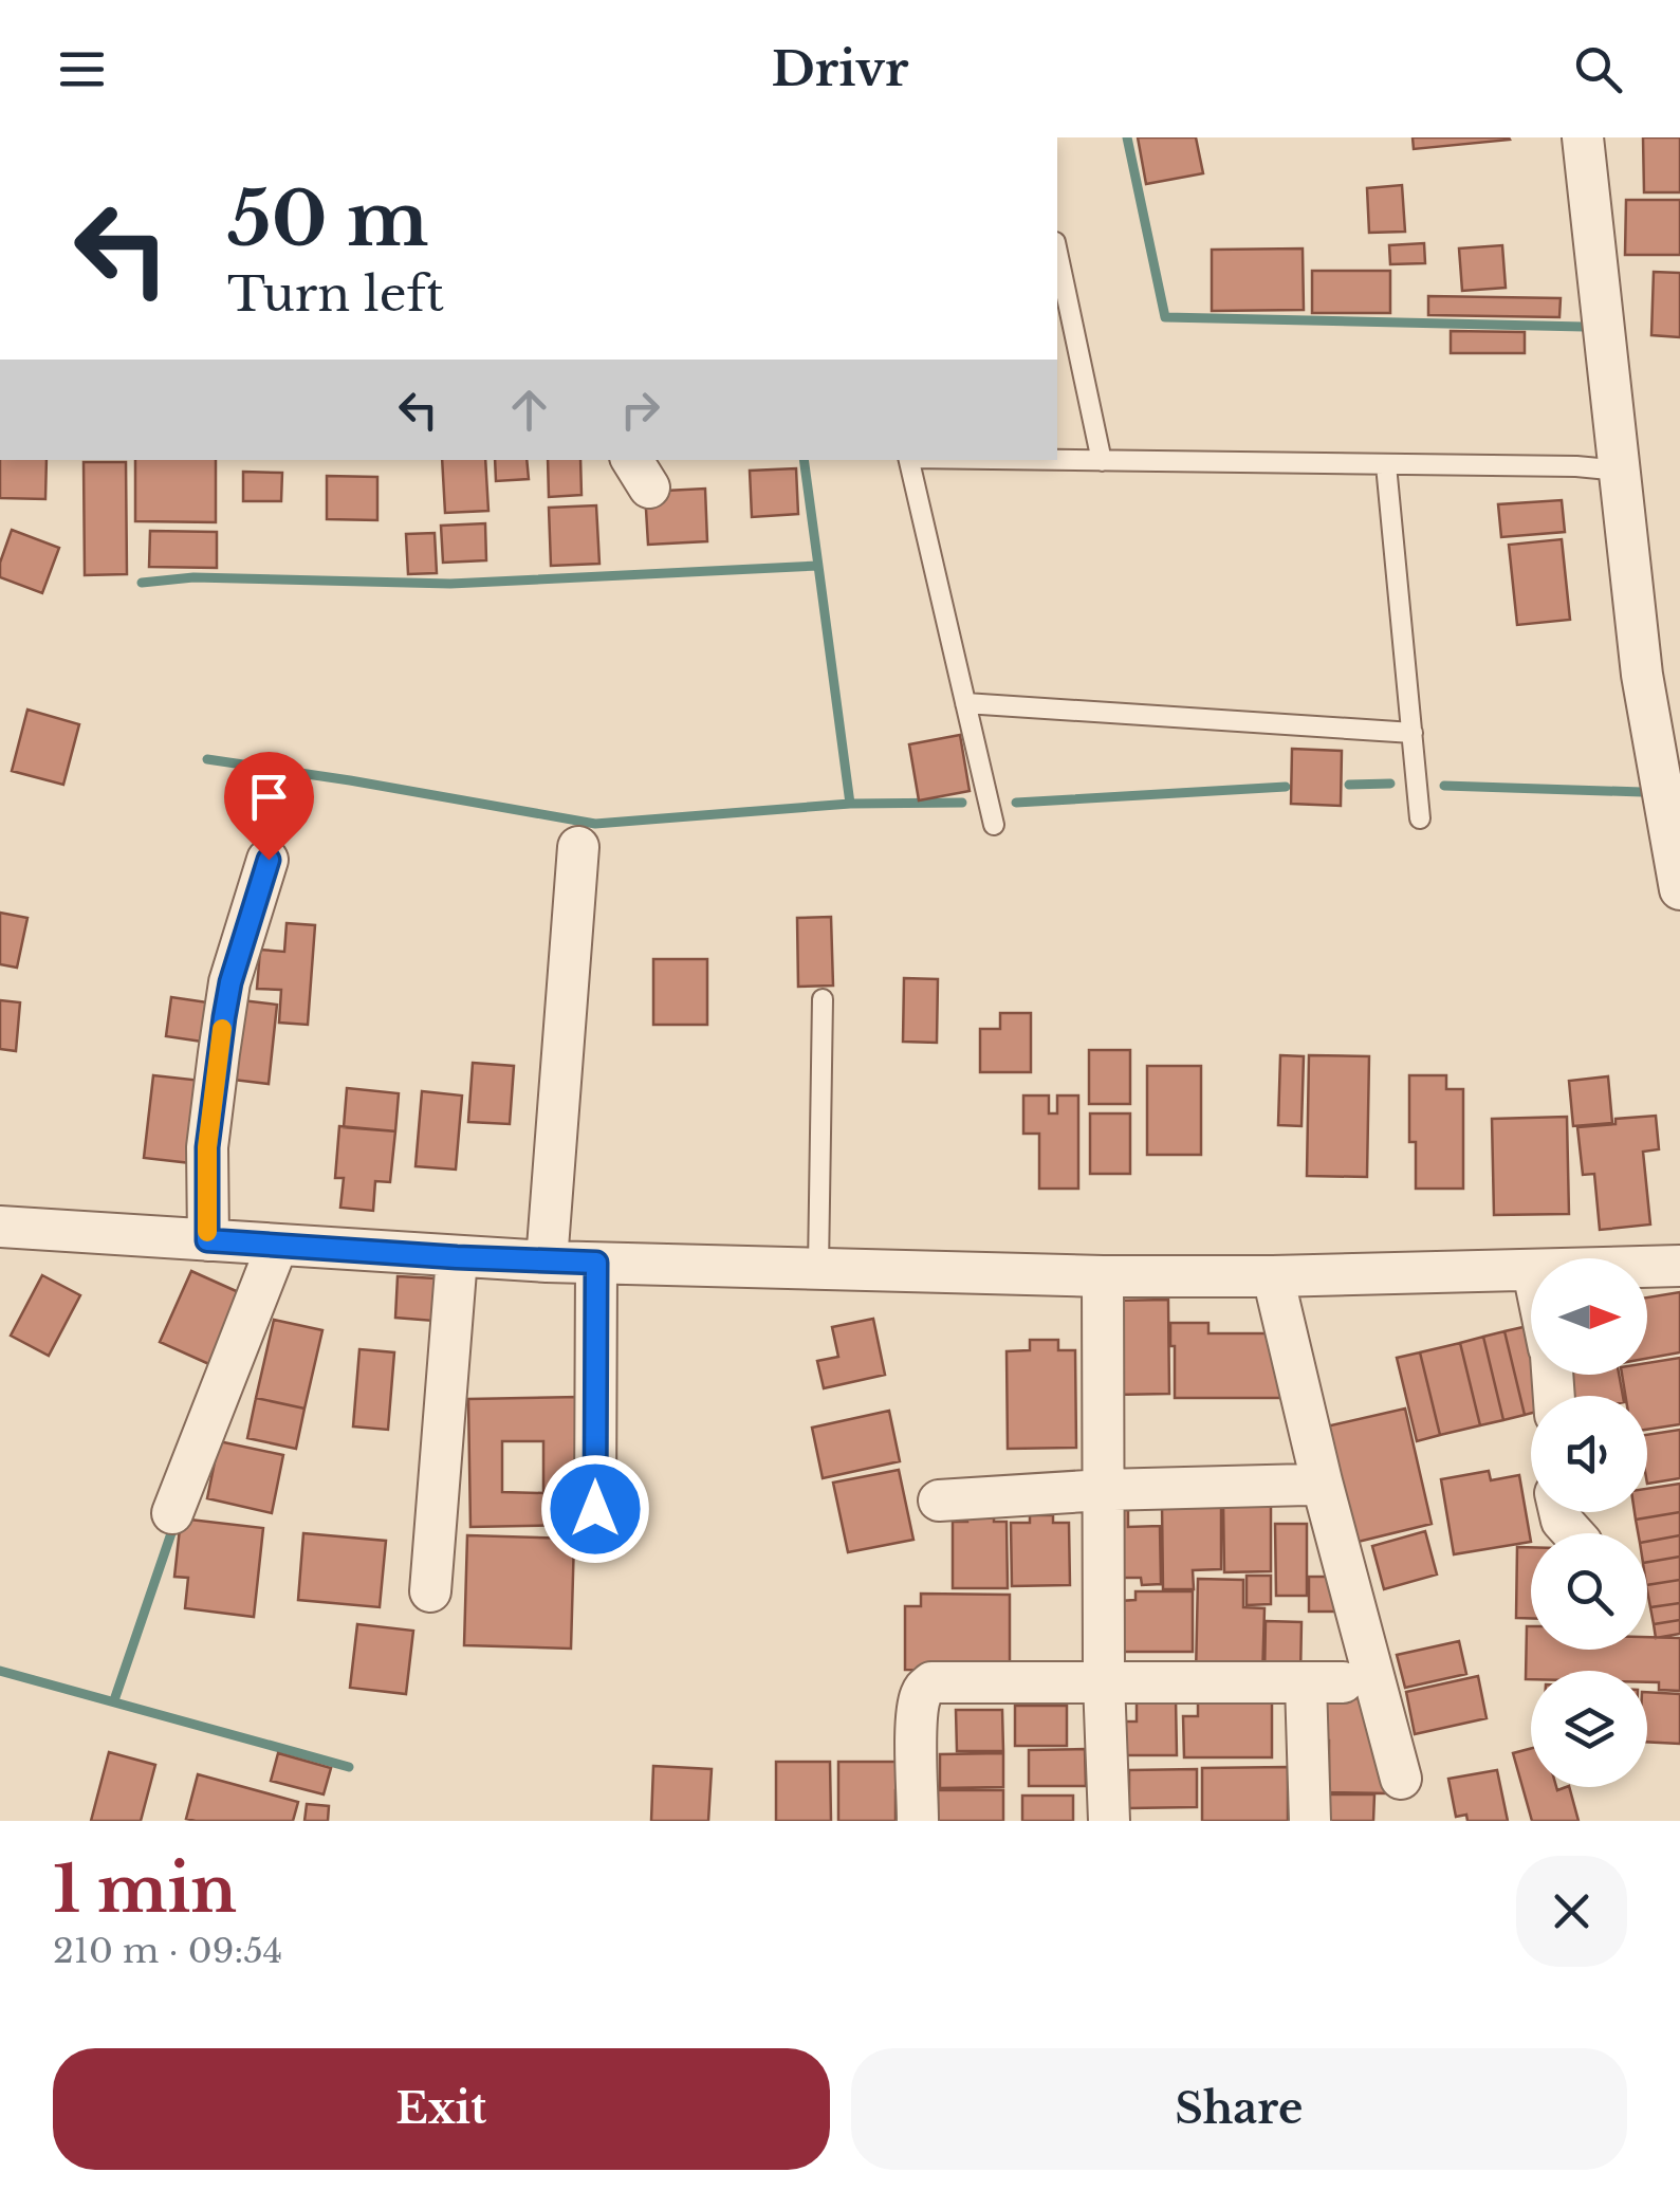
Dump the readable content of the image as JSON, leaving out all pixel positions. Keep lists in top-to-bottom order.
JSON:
{
  "north": "right",
  "page": {
    "header": "Drivr",
    "turn": ["50 m", "Turn left"],
    "heading": ["1 min", "210 m · 09:54"],
    "buttons": ["Exit", "Share"]
  }
}
